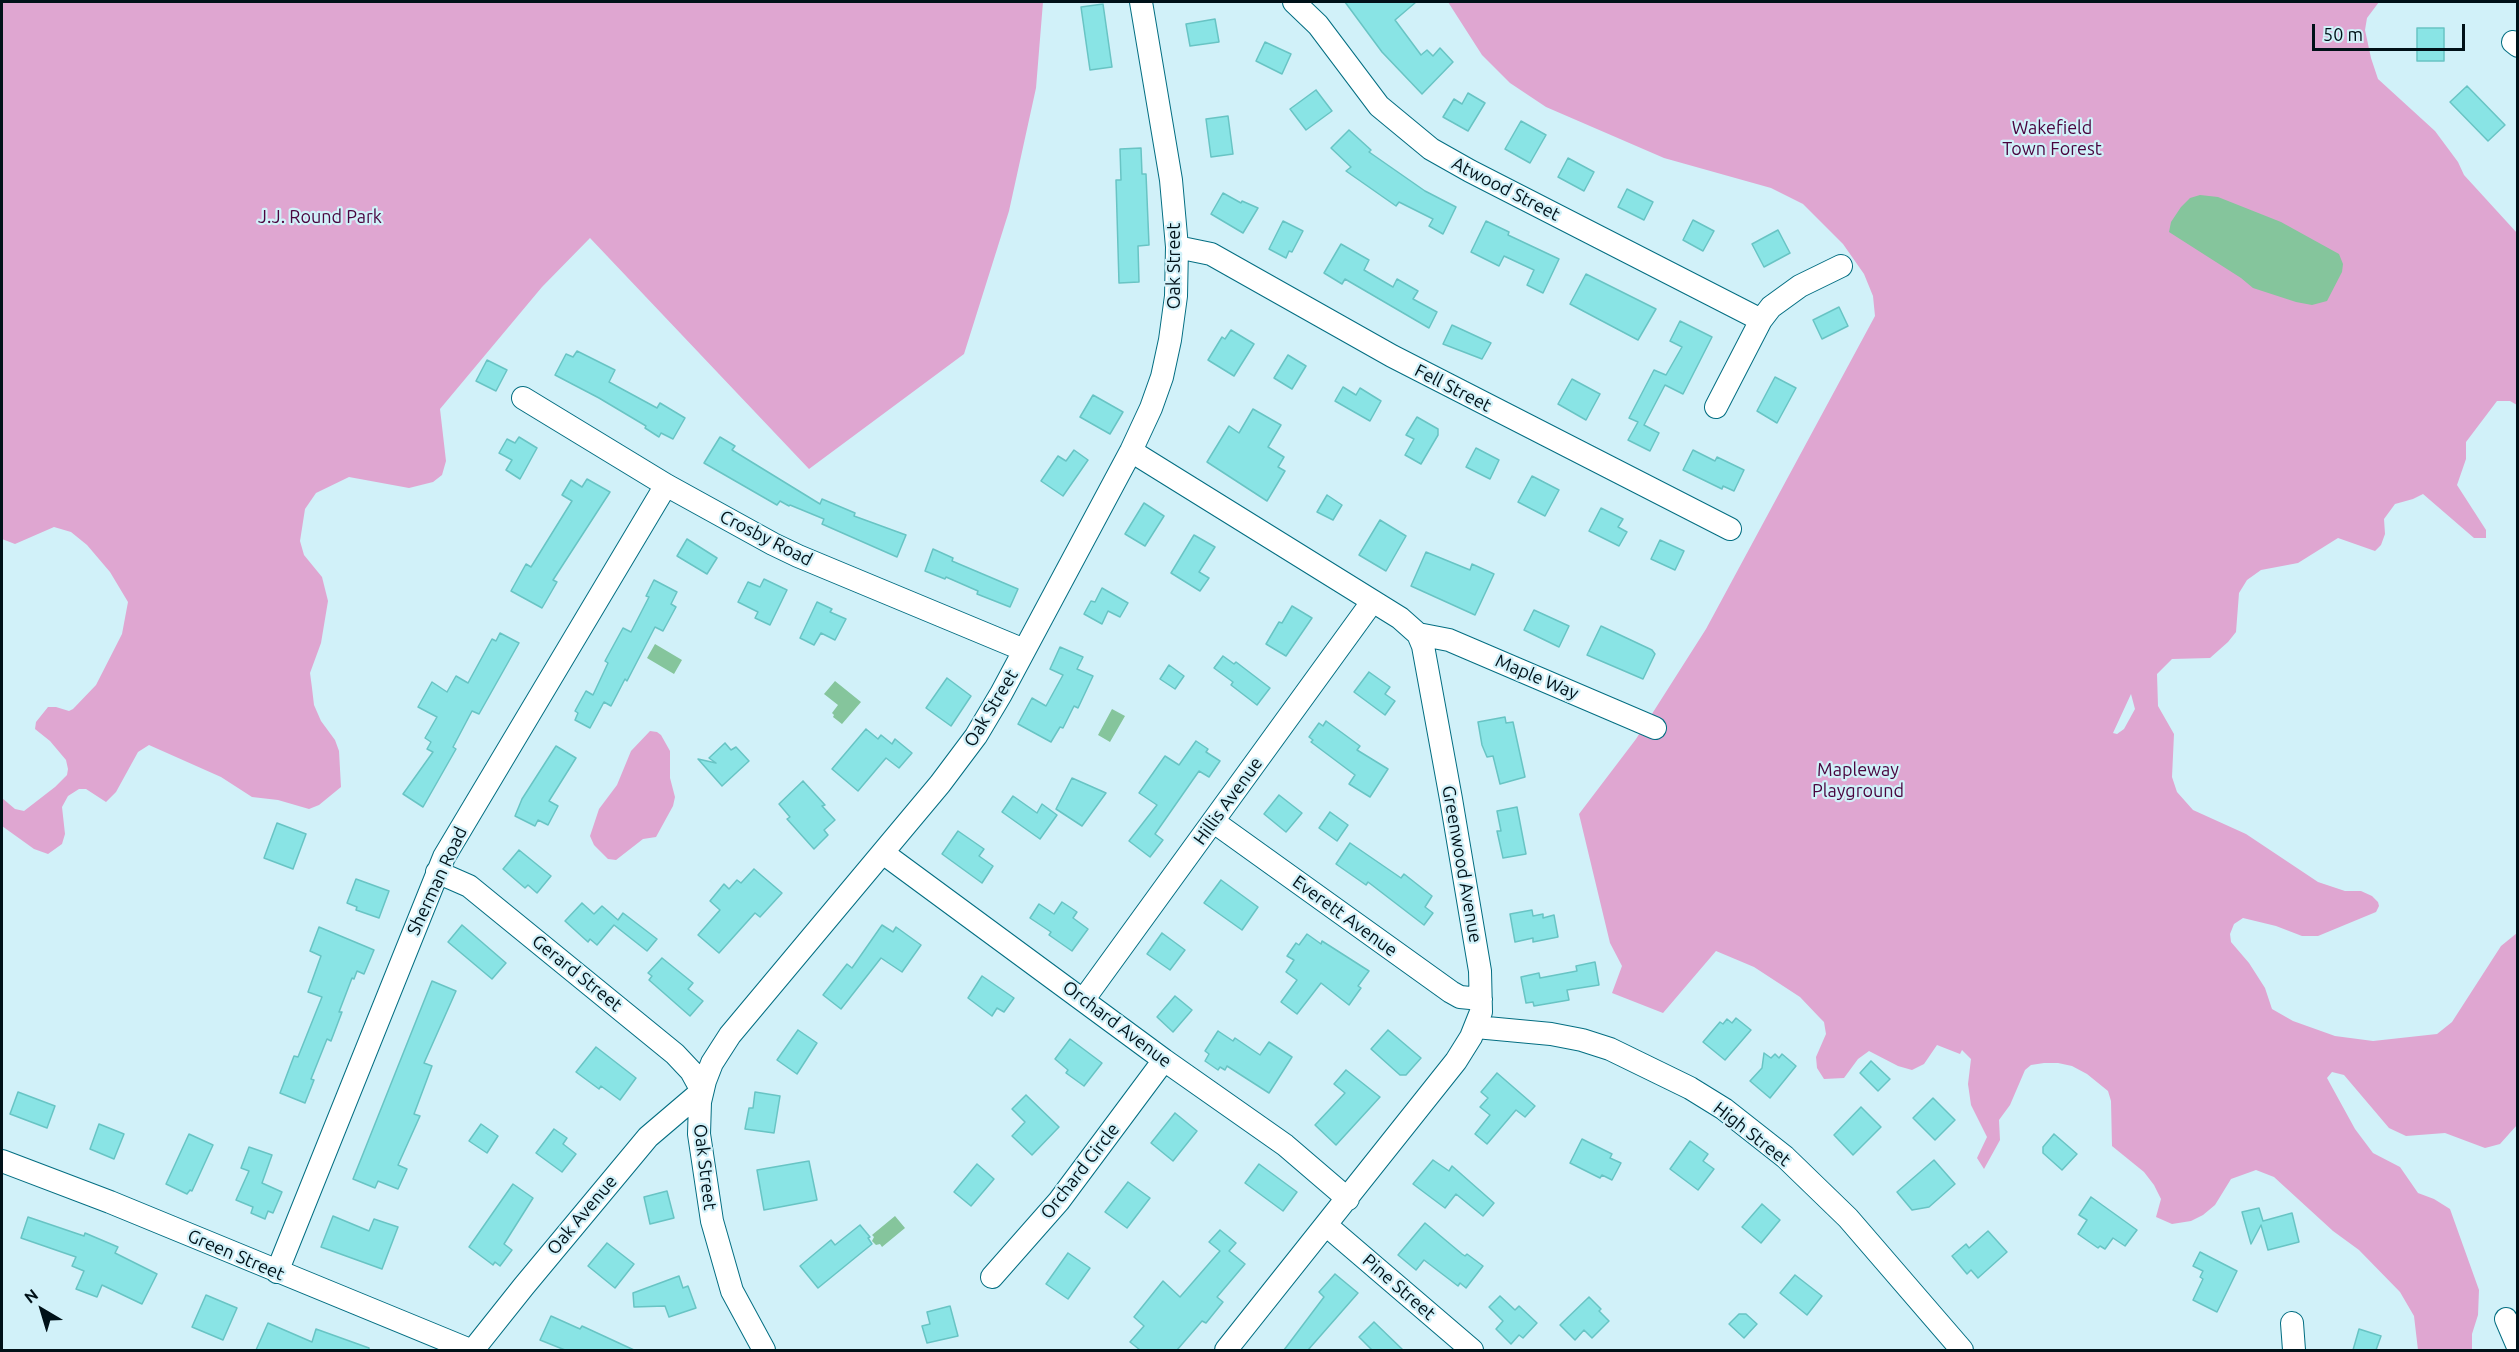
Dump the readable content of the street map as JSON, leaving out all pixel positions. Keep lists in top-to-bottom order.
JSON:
{
  "streets": {
    "street": [
      "Atwood Street",
      "Oak Street",
      "Fell Street",
      "Crosby Road",
      "Maple Way",
      "Hillis Avenue",
      "Greenwood Avenue",
      "Sherman Road",
      "Everett Avenue",
      "Gerard Street",
      "Orchard Avenue",
      "High Street",
      "Orchard Circle",
      "Oak Avenue",
      "Green Street",
      "Pine Street"
    ]
  },
  "crossings": [
    ["Oak Street", "Fell Street"],
    ["Oak Street", "Crosby Road"],
    ["Oak Street", "Gerard Street"],
    ["Oak Street", "Orchard Avenue"],
    ["Oak Street", "Oak Avenue"],
    ["Crosby Road", "Sherman Road"],
    ["Maple Way", "Greenwood Avenue"],
    ["Hillis Avenue", "Everett Avenue"],
    ["Hillis Avenue", "Orchard Avenue"],
    ["Greenwood Avenue", "Everett Avenue"],
    ["Greenwood Avenue", "Orchard Avenue"],
    ["Greenwood Avenue", "High Street"],
    ["Greenwood Avenue", "Pine Street"],
    ["Sherman Road", "Gerard Street"],
    ["Sherman Road", "Green Street"],
    ["Gerard Street", "Oak Avenue"],
    ["Orchard Avenue", "Orchard Circle"],
    ["Oak Avenue", "Green Street"]
  ],
  "parks": ["Wakefield Town Forest", "J.J. Round Park", "Mapleway Playground"],
  "scale_bar": "50 m",
  "north": "top left"
}
